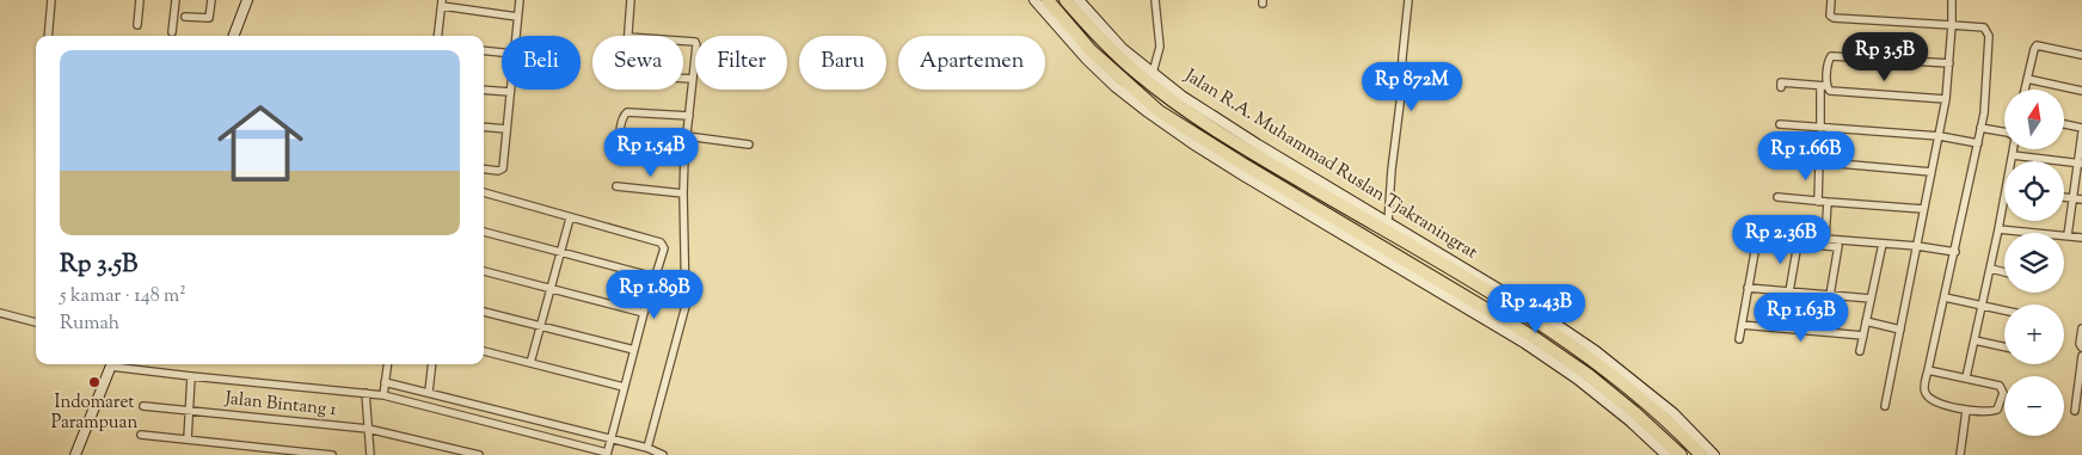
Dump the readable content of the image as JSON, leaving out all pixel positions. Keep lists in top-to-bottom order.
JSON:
{
  "streets": {
    "highway": ["Jalan R.A. Muhammad Ruslan Tjakraningrat"],
    "street": ["Jalan Bintang 1"]
  },
  "places": ["Indomaret Parampuan"],
  "north": "top",
  "page": {
    "price": [
      "Rp 3.5B",
      "Rp 872M",
      "Rp 1.54B",
      "Rp 1.66B",
      "Rp 2.36B",
      "Rp 1.89B",
      "Rp 2.43B",
      "Rp 1.63B"
    ],
    "chip": [
      "Beli",
      "Sewa",
      "Filter",
      "Baru",
      "Apartemen"
    ],
    "list": [
      {
        "name": "Rp 3.5B",
        "note": "5 kamar · 148 m² · Rumah"
      }
    ],
    "map_buttons": ["+", "−"]
  }
}
